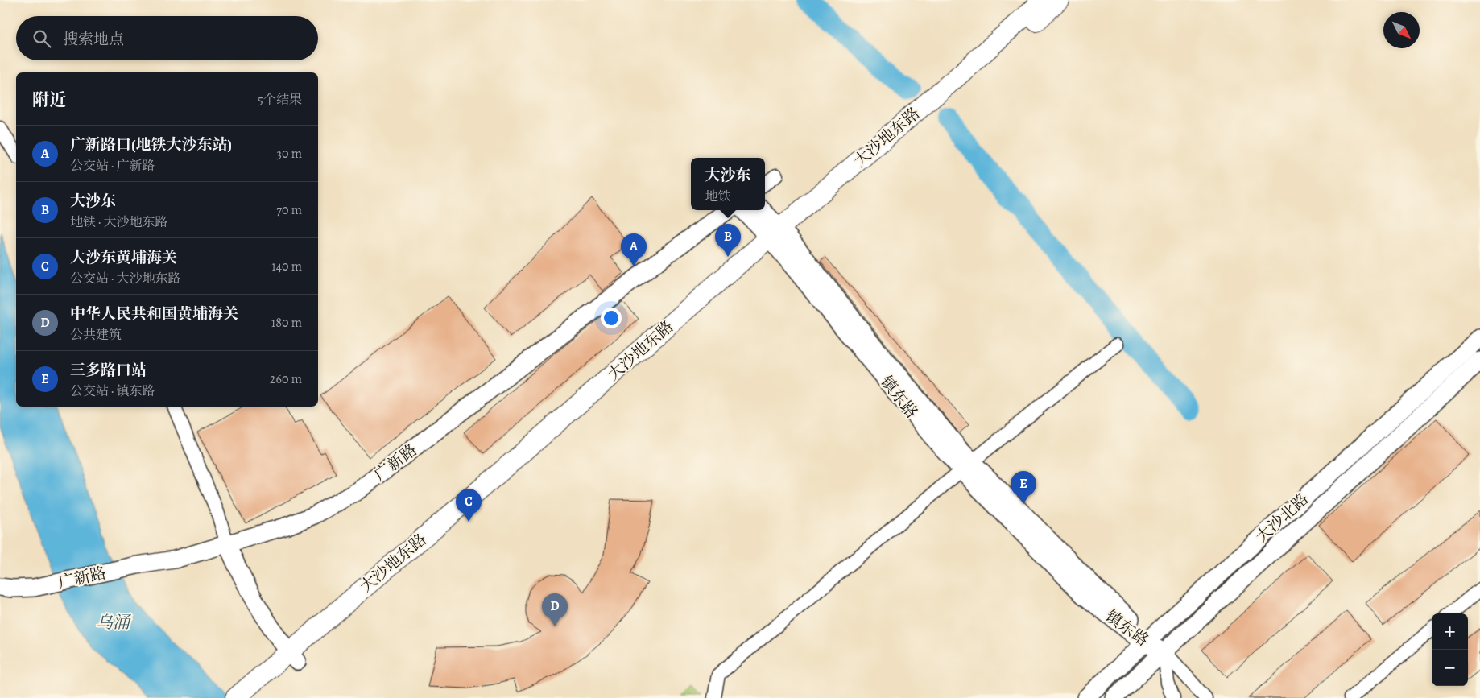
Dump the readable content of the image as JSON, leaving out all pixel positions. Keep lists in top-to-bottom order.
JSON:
{
  "streets": {
    "main road": ["大沙地东路"],
    "street": ["镇东路", "广新路", "大沙北路"]
  },
  "crossings": [
    ["大沙地东路", "镇东路"],
    ["镇东路", "大沙北路"]
  ],
  "water": ["乌涌"],
  "north": "bottom right",
  "page": {
    "search": "搜索地点",
    "heading": ["附近", "5个结果"],
    "list": [
      {
        "mark": "A",
        "name": "广新路口(地铁大沙东站)",
        "note": "公交站 · 广新路",
        "value": "30 m"
      },
      {
        "mark": "B",
        "name": "大沙东",
        "note": "地铁 · 大沙地东路",
        "value": "70 m"
      },
      {
        "mark": "C",
        "name": "大沙东黄埔海关",
        "note": "公交站 · 大沙地东路",
        "value": "140 m"
      },
      {
        "mark": "D",
        "name": "中华人民共和国黄埔海关",
        "note": "公共建筑",
        "value": "180 m"
      },
      {
        "mark": "E",
        "name": "三多路口站",
        "note": "公交站 · 镇东路",
        "value": "260 m"
      }
    ],
    "popup": ["大沙东", "地铁"],
    "pins": [
      "B",
      "A",
      "E",
      "C",
      "D"
    ],
    "map_buttons": ["+", "−"]
  }
}
